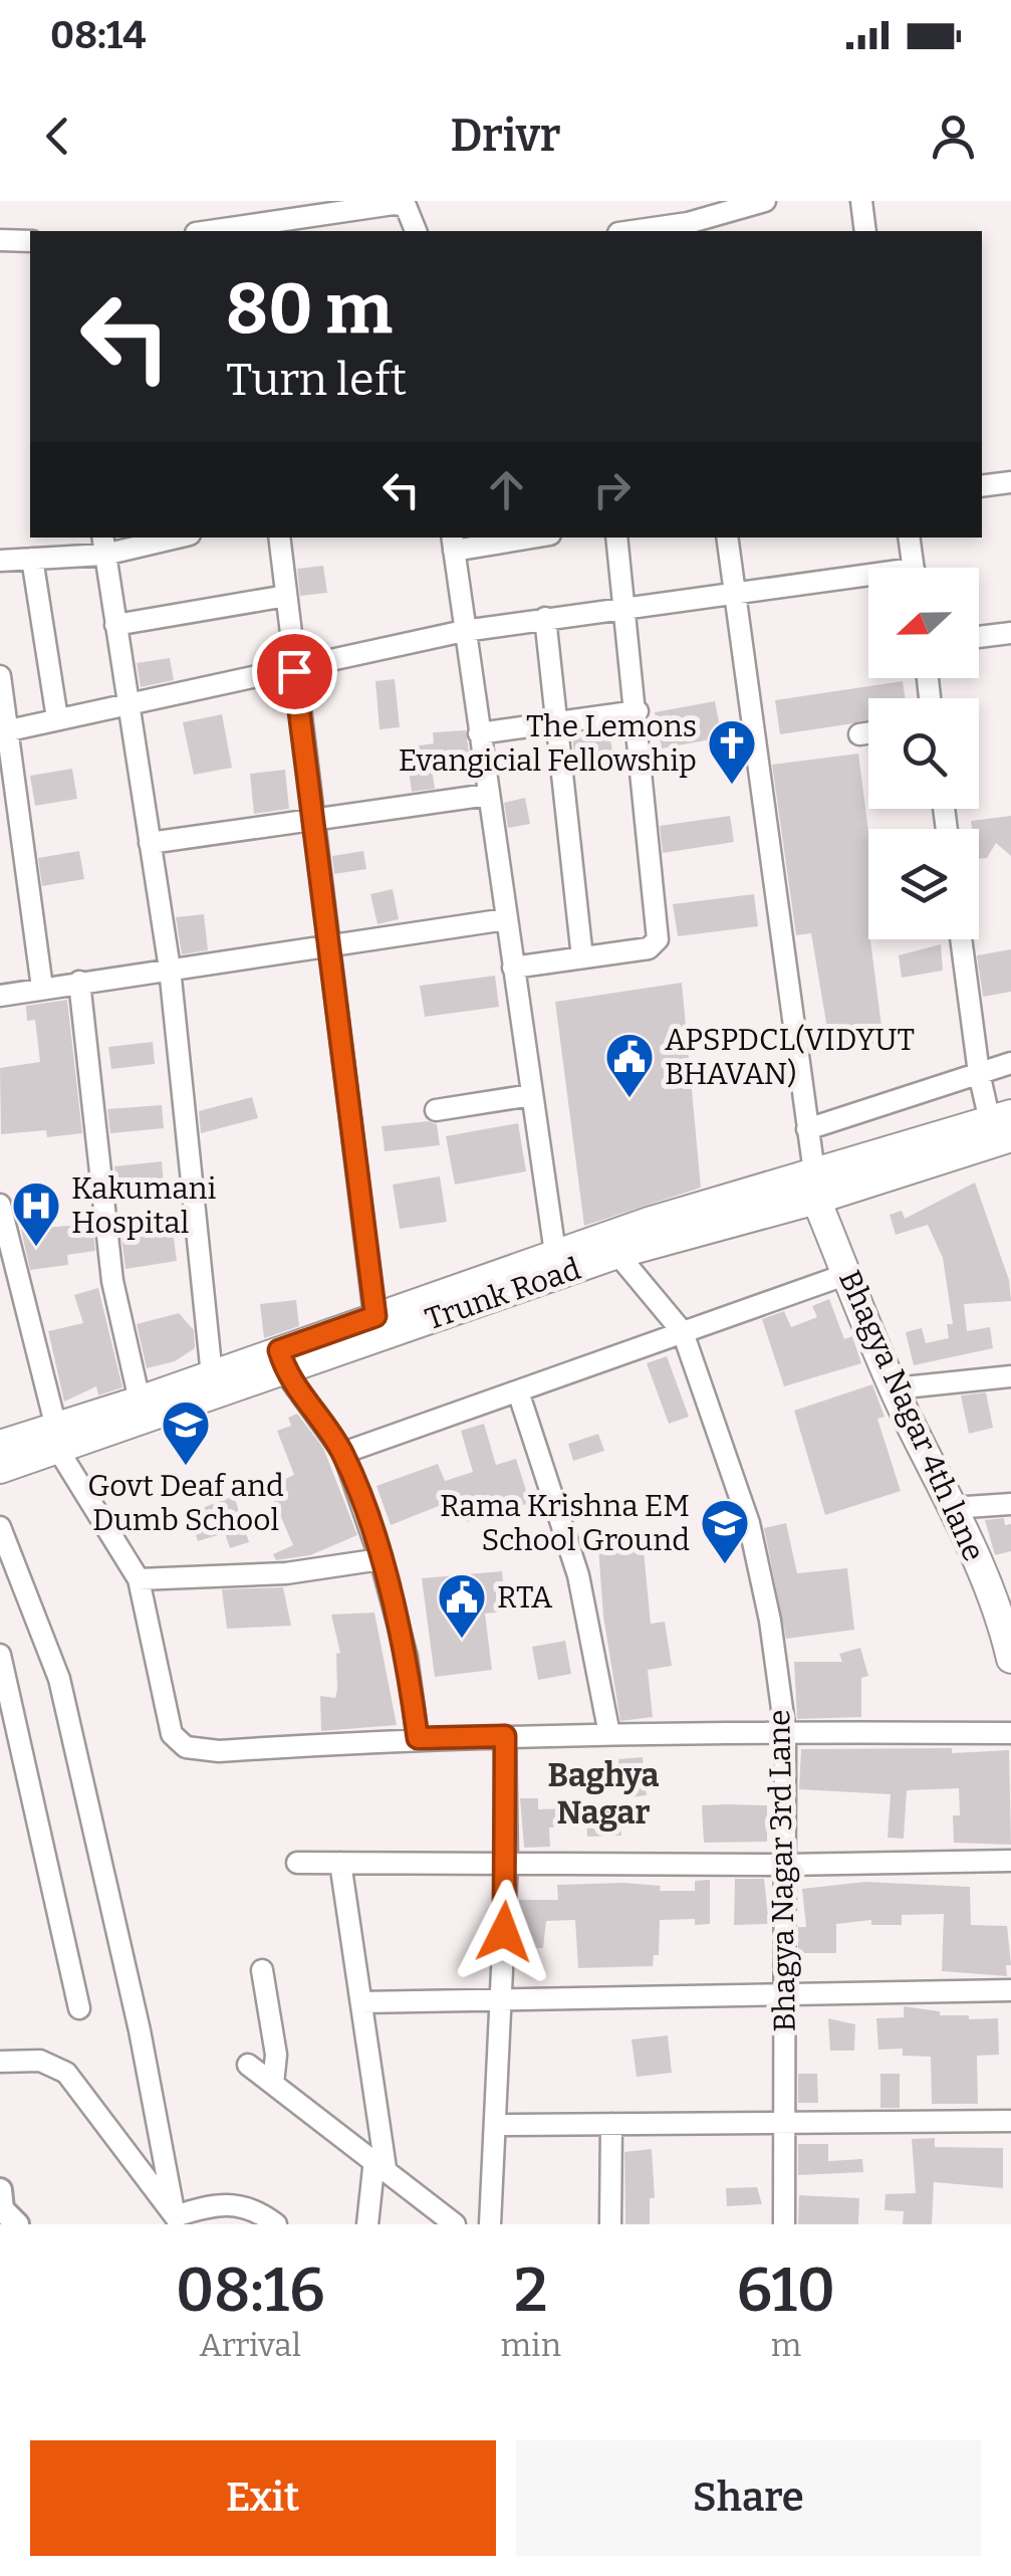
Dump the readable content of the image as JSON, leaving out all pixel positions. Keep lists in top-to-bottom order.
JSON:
{
  "streets": {
    "main road": ["Trunk Road", "Bhagya Nagar 4th lane"],
    "street": ["Bhagya Nagar 3rd Lane"]
  },
  "crossings": [
    ["Trunk Road", "Bhagya Nagar 4th lane"],
    ["Trunk Road", "Bhagya Nagar 3rd Lane"]
  ],
  "districts": ["Baghya Nagar"],
  "places": {
    "church": ["The Lemons Evangicial Fellowship"],
    "public building": ["APSPDCL(VIDYUT BHAVAN)", "RTA"],
    "hospital": ["Kakumani Hospital"],
    "school or university": ["Govt Deaf and Dumb School", "Rama Krishna EM School Ground"]
  },
  "north": "left",
  "page": {
    "status": "08:14",
    "header": "Drivr",
    "turn": ["80 m", "Turn left"],
    "eta": [
      "08:16",
      "Arrival",
      "2",
      "min",
      "610",
      "m"
    ],
    "buttons": ["Exit", "Share"]
  }
}
